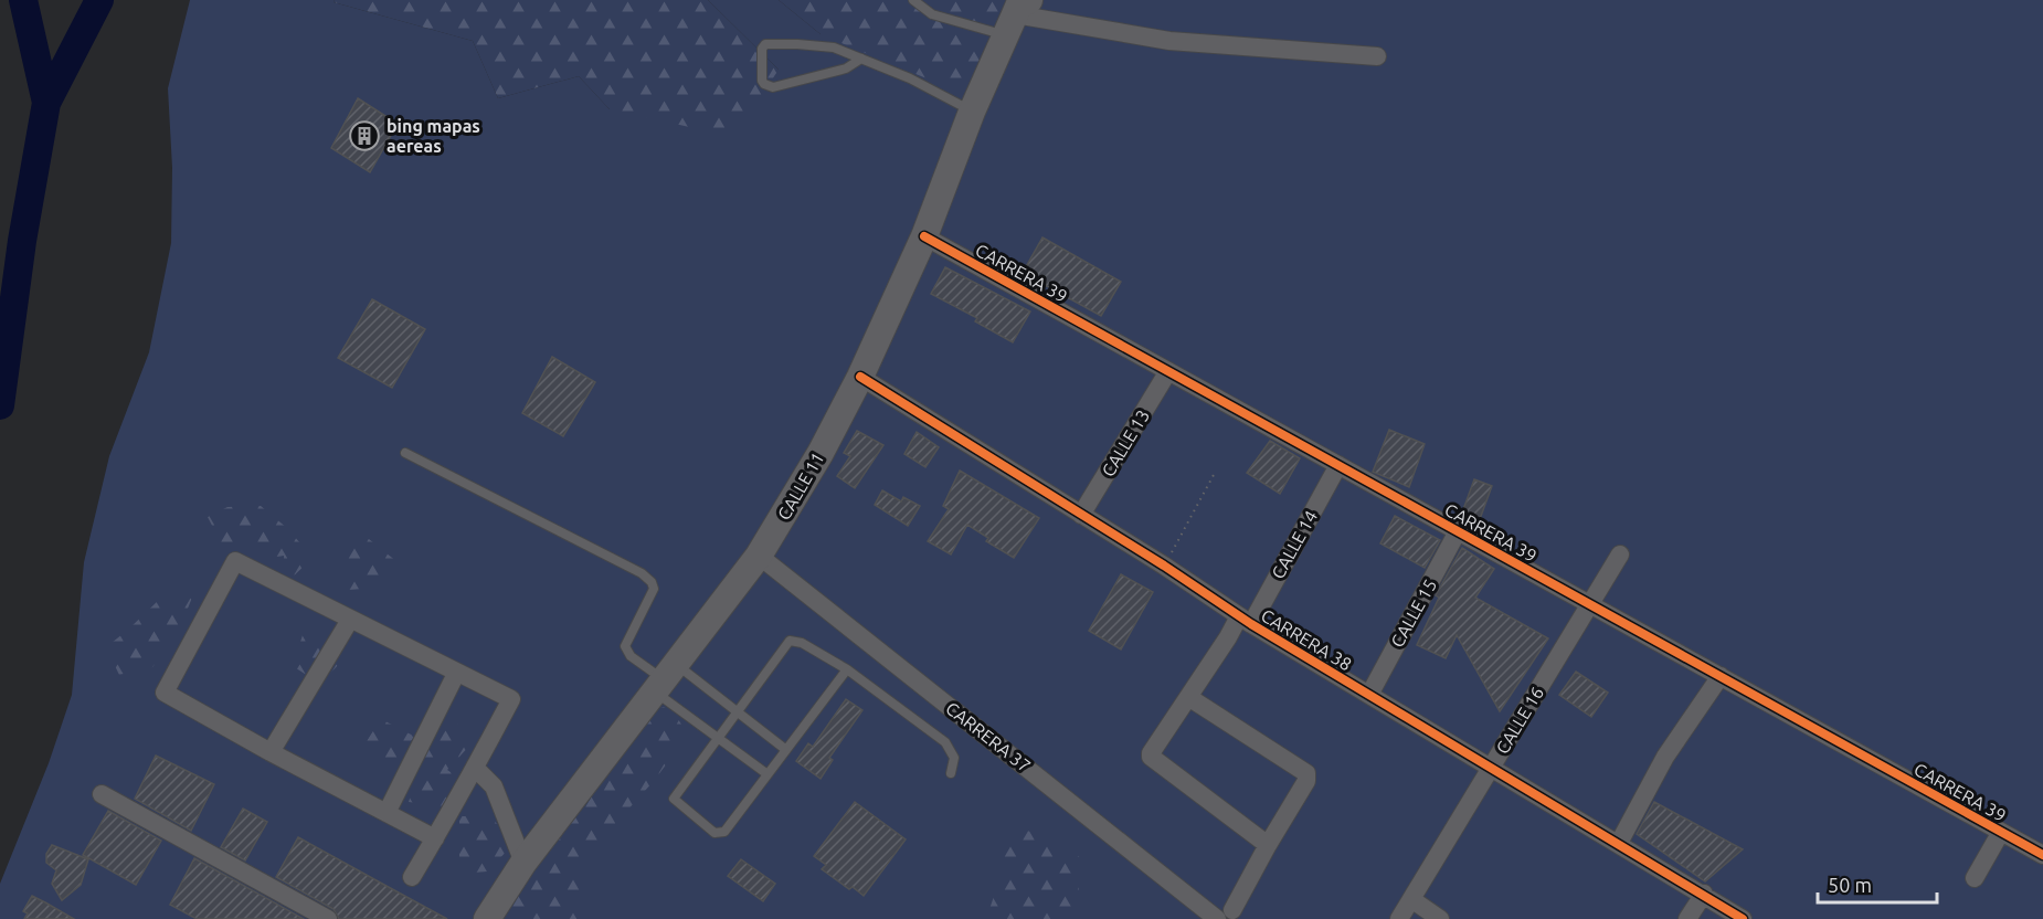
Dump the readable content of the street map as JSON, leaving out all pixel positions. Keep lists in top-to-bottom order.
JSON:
{
  "streets": {
    "main road": ["CALLE 11"],
    "street": [
      "CARRERA 39",
      "CALLE 13",
      "CALLE 14",
      "CALLE 15",
      "CARRERA 38",
      "CALLE 16",
      "CARRERA 37"
    ]
  },
  "crossings": [
    ["CARRERA 39", "CALLE 13"],
    ["CARRERA 39", "CALLE 11"],
    ["CARRERA 39", "CALLE 14"],
    ["CARRERA 39", "CALLE 15"],
    ["CARRERA 39", "CALLE 16"],
    ["CALLE 13", "CARRERA 38"],
    ["CALLE 11", "CARRERA 38"],
    ["CALLE 11", "CARRERA 37"],
    ["CALLE 14", "CARRERA 38"],
    ["CALLE 15", "CARRERA 38"],
    ["CARRERA 38", "CALLE 16"]
  ],
  "places": {
    "building": ["bing mapas aereas"]
  },
  "scale_bar": "50 m"
}
